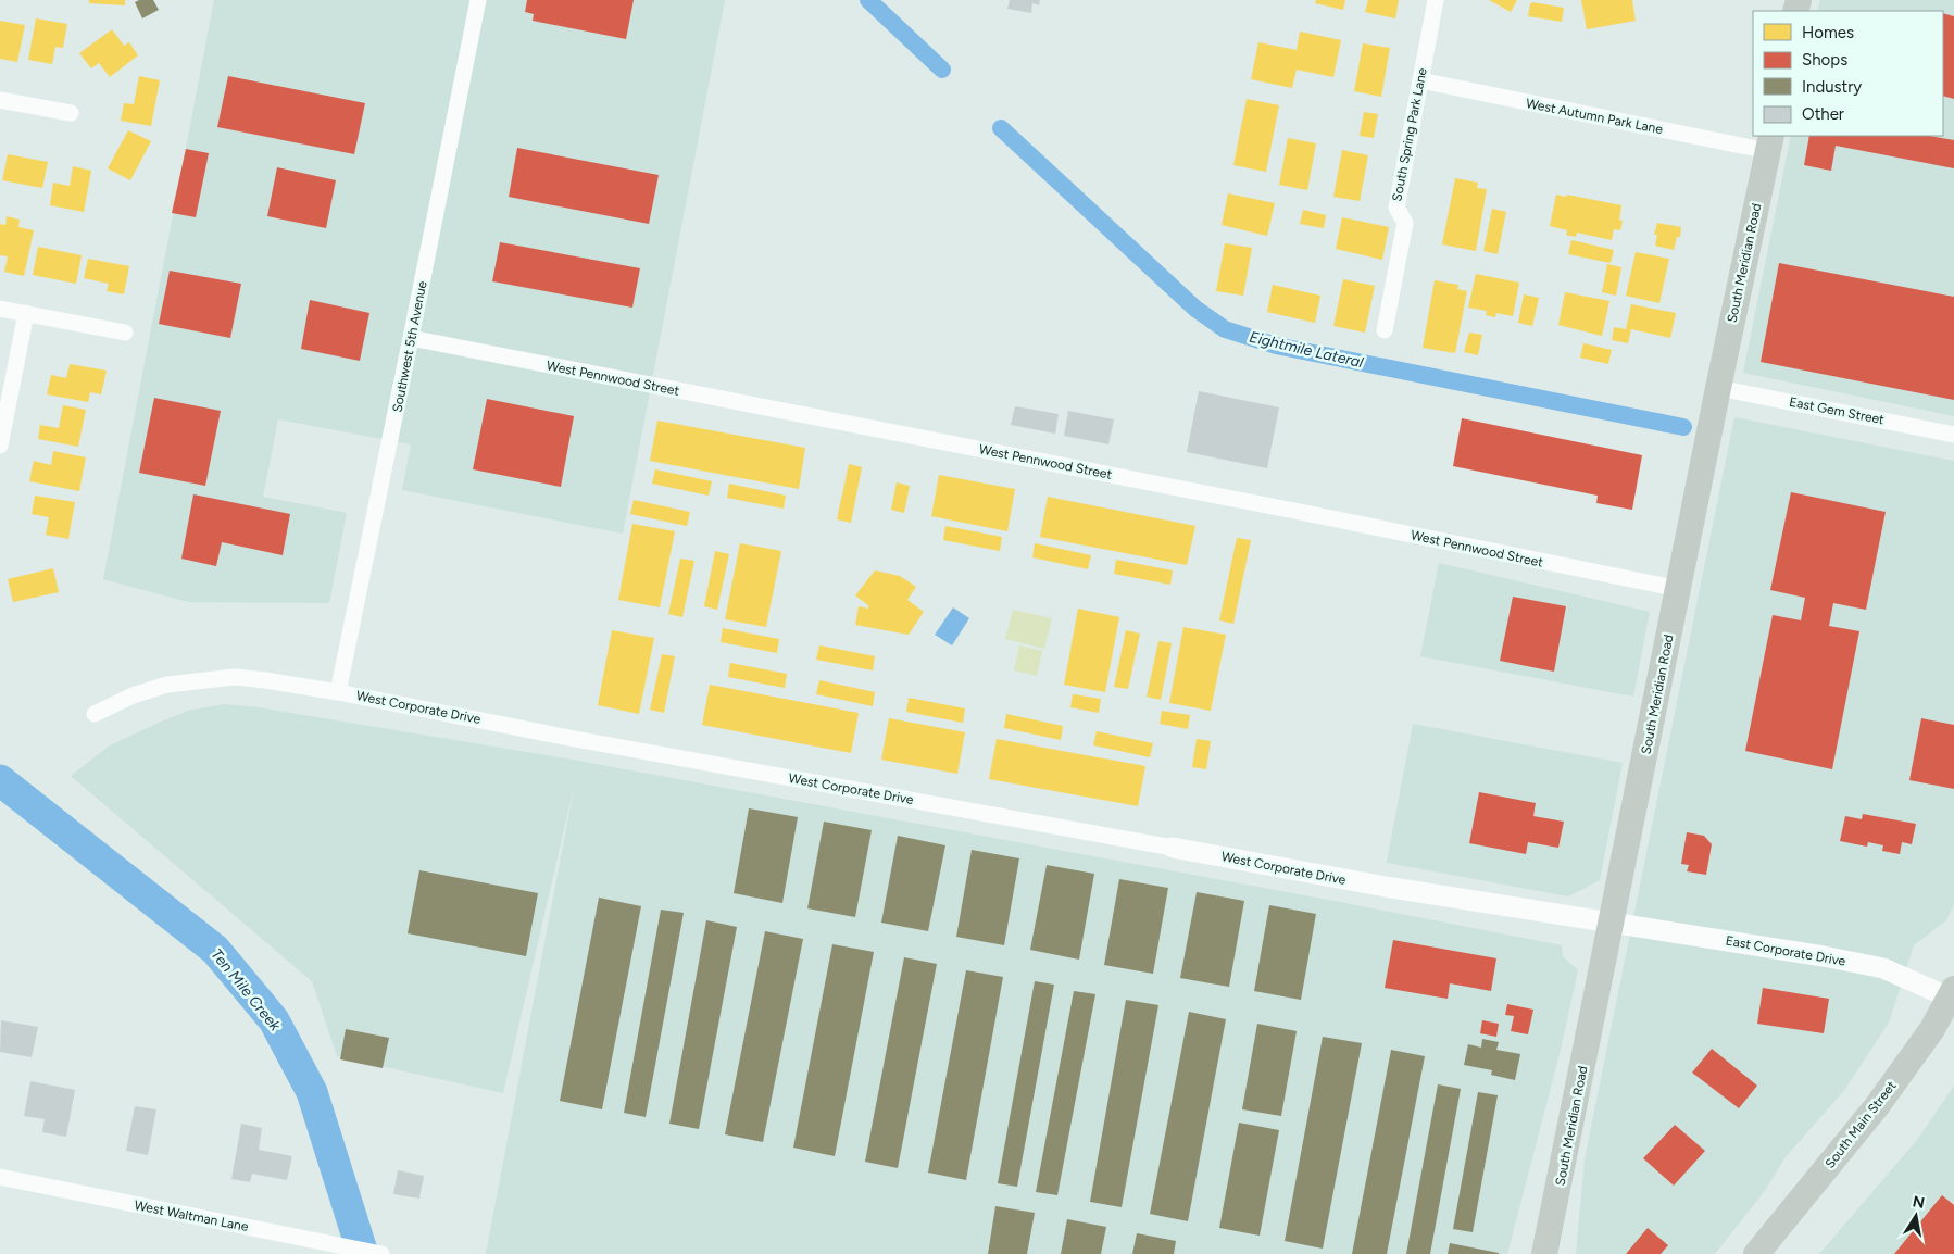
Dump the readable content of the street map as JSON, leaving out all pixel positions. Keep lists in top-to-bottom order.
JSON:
{
  "streets": {
    "main road": ["South Meridian Road", "South Main Street"],
    "street": [
      "West Autumn Park Lane",
      "South Spring Park Lane",
      "Southwest 5th Avenue",
      "West Pennwood Street",
      "East Gem Street",
      "West Corporate Drive",
      "East Corporate Drive",
      "West Waltman Lane"
    ]
  },
  "crossings": [
    ["West Autumn Park Lane", "South Spring Park Lane"],
    ["West Autumn Park Lane", "South Meridian Road"],
    ["South Meridian Road", "West Pennwood Street"],
    ["South Meridian Road", "East Gem Street"],
    ["South Meridian Road", "West Corporate Drive"],
    ["South Meridian Road", "East Corporate Drive"],
    ["Southwest 5th Avenue", "West Pennwood Street"],
    ["Southwest 5th Avenue", "West Corporate Drive"],
    ["West Corporate Drive", "East Corporate Drive"],
    ["East Corporate Drive", "South Main Street"]
  ],
  "water": ["Eightmile Lateral", "Ten Mile Creek"],
  "legend": [
    "Homes",
    "Shops",
    "Industry",
    "Other"
  ],
  "north": "top"
}
